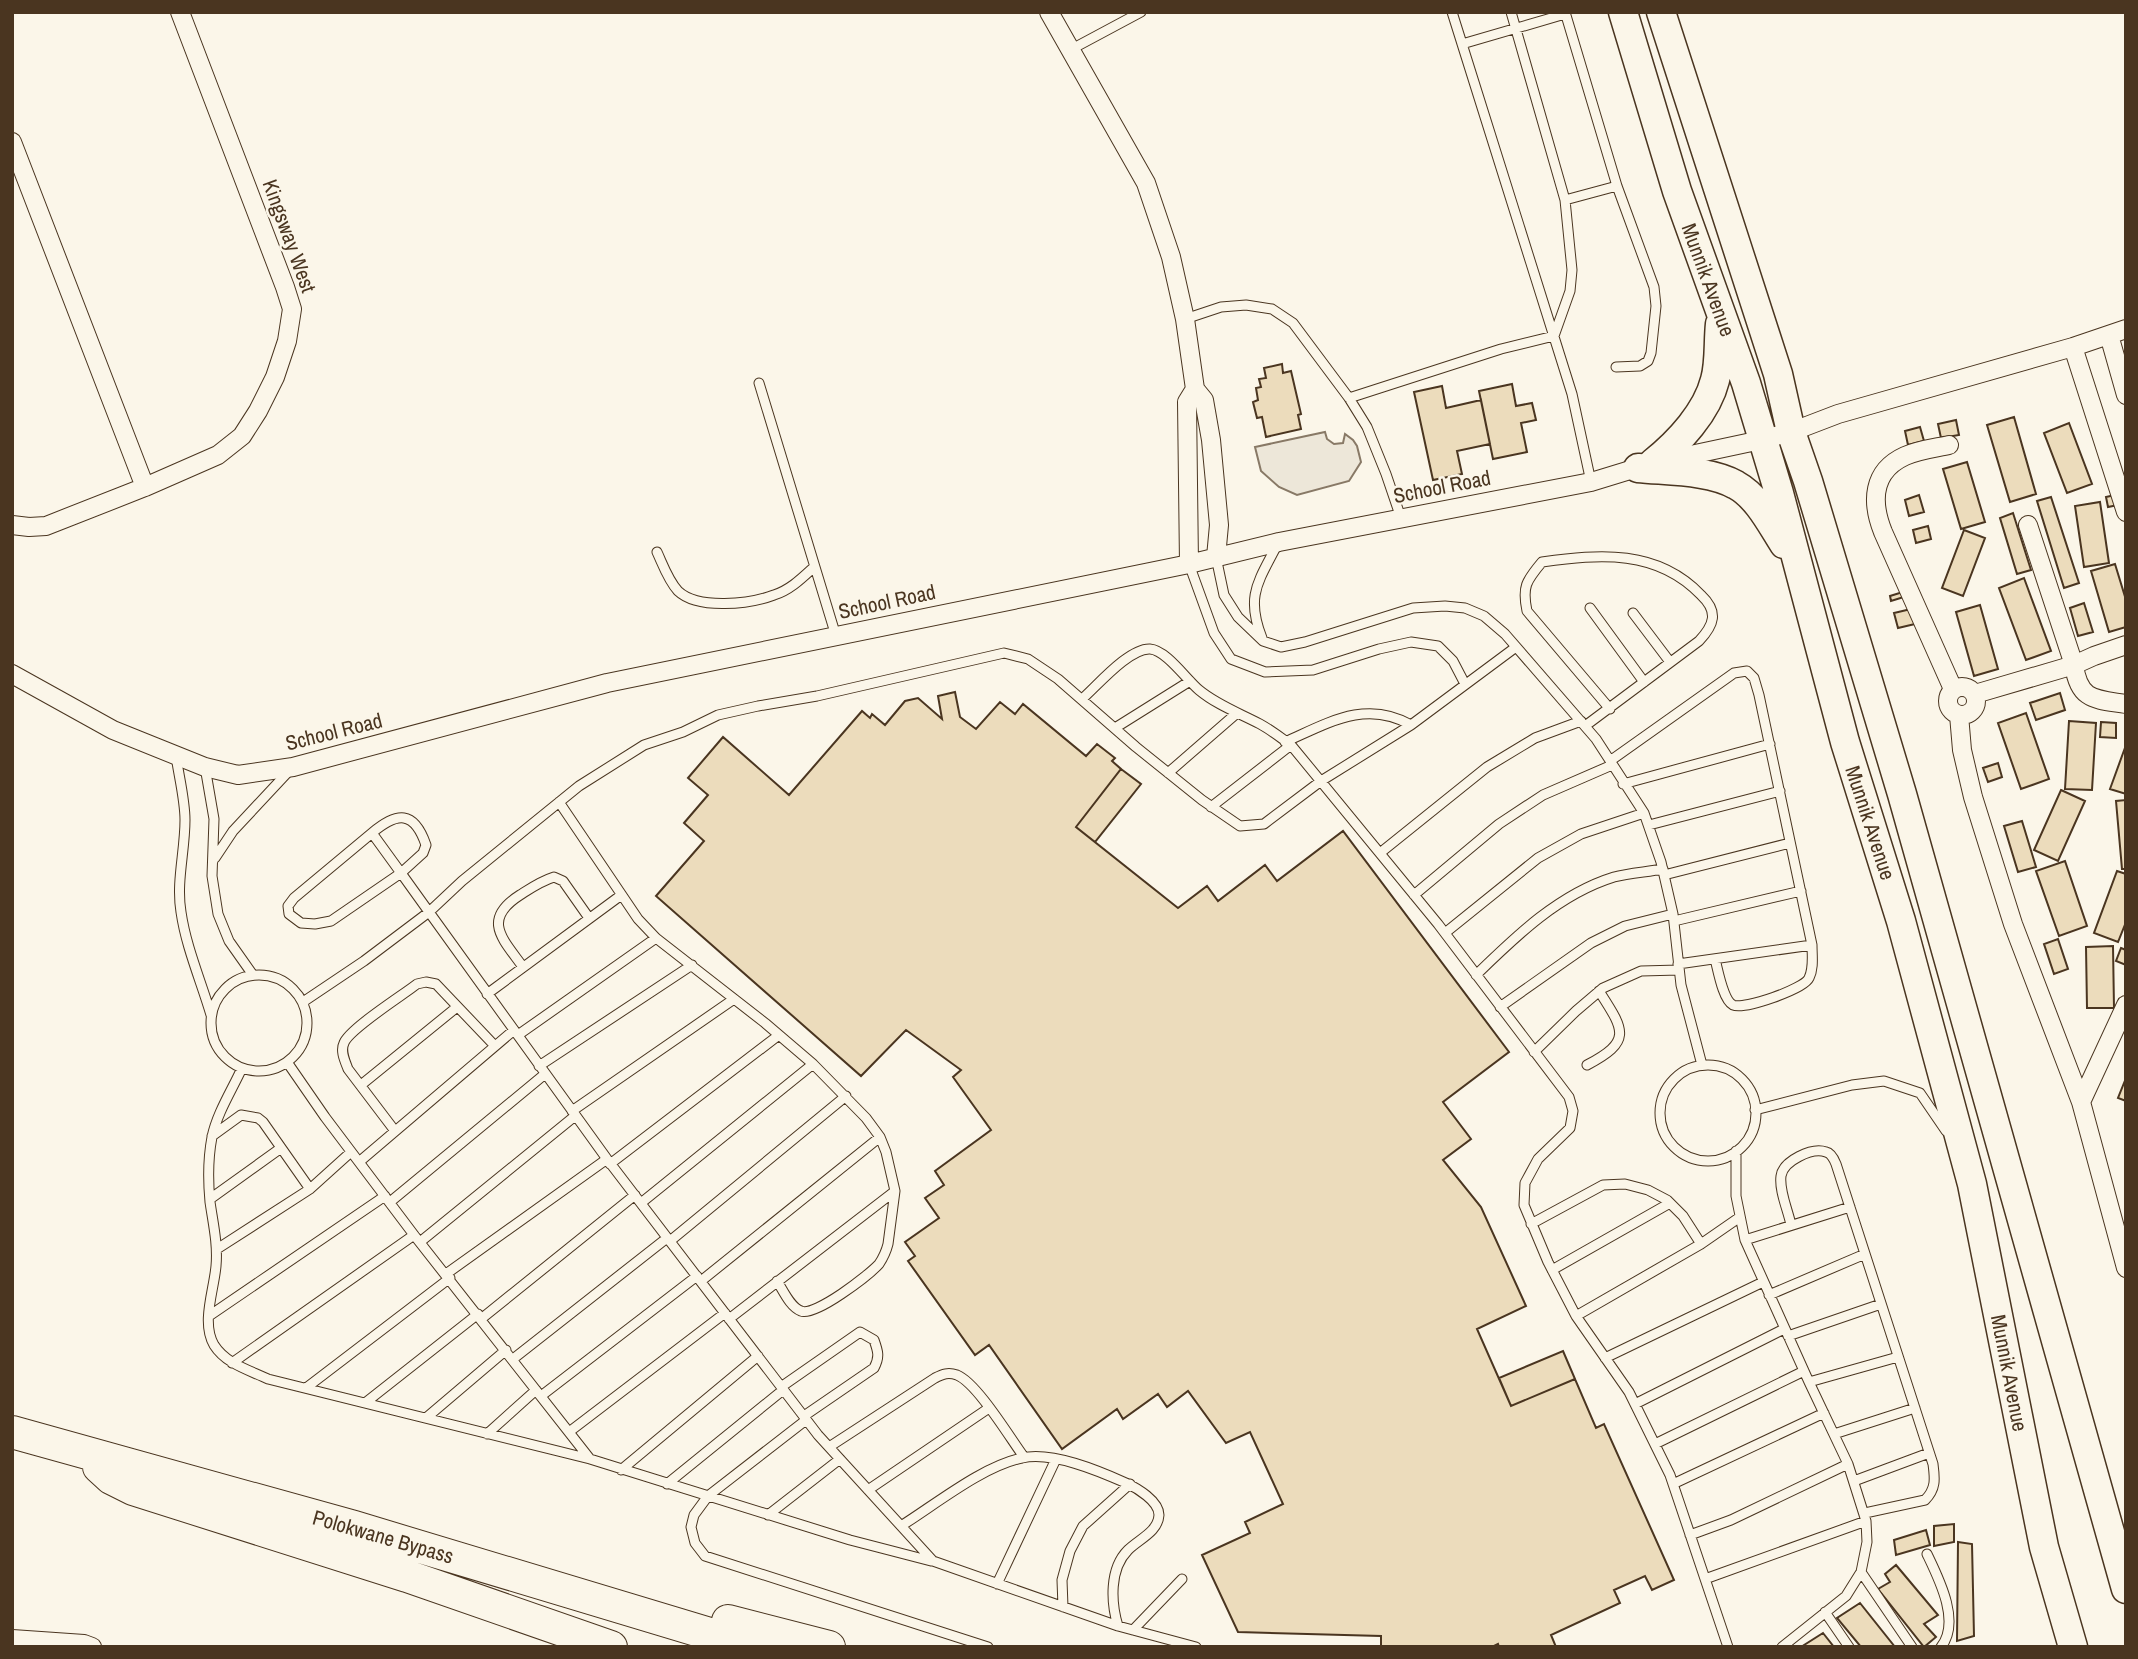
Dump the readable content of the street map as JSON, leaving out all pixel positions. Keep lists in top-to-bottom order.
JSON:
{
  "streets": {
    "highway": ["Polokwane Bypass"],
    "main road": ["Munnik Avenue"],
    "street": ["Kingsway West", "School Road"]
  },
  "crossings": [
    ["Munnik Avenue", "School Road"]
  ]
}
